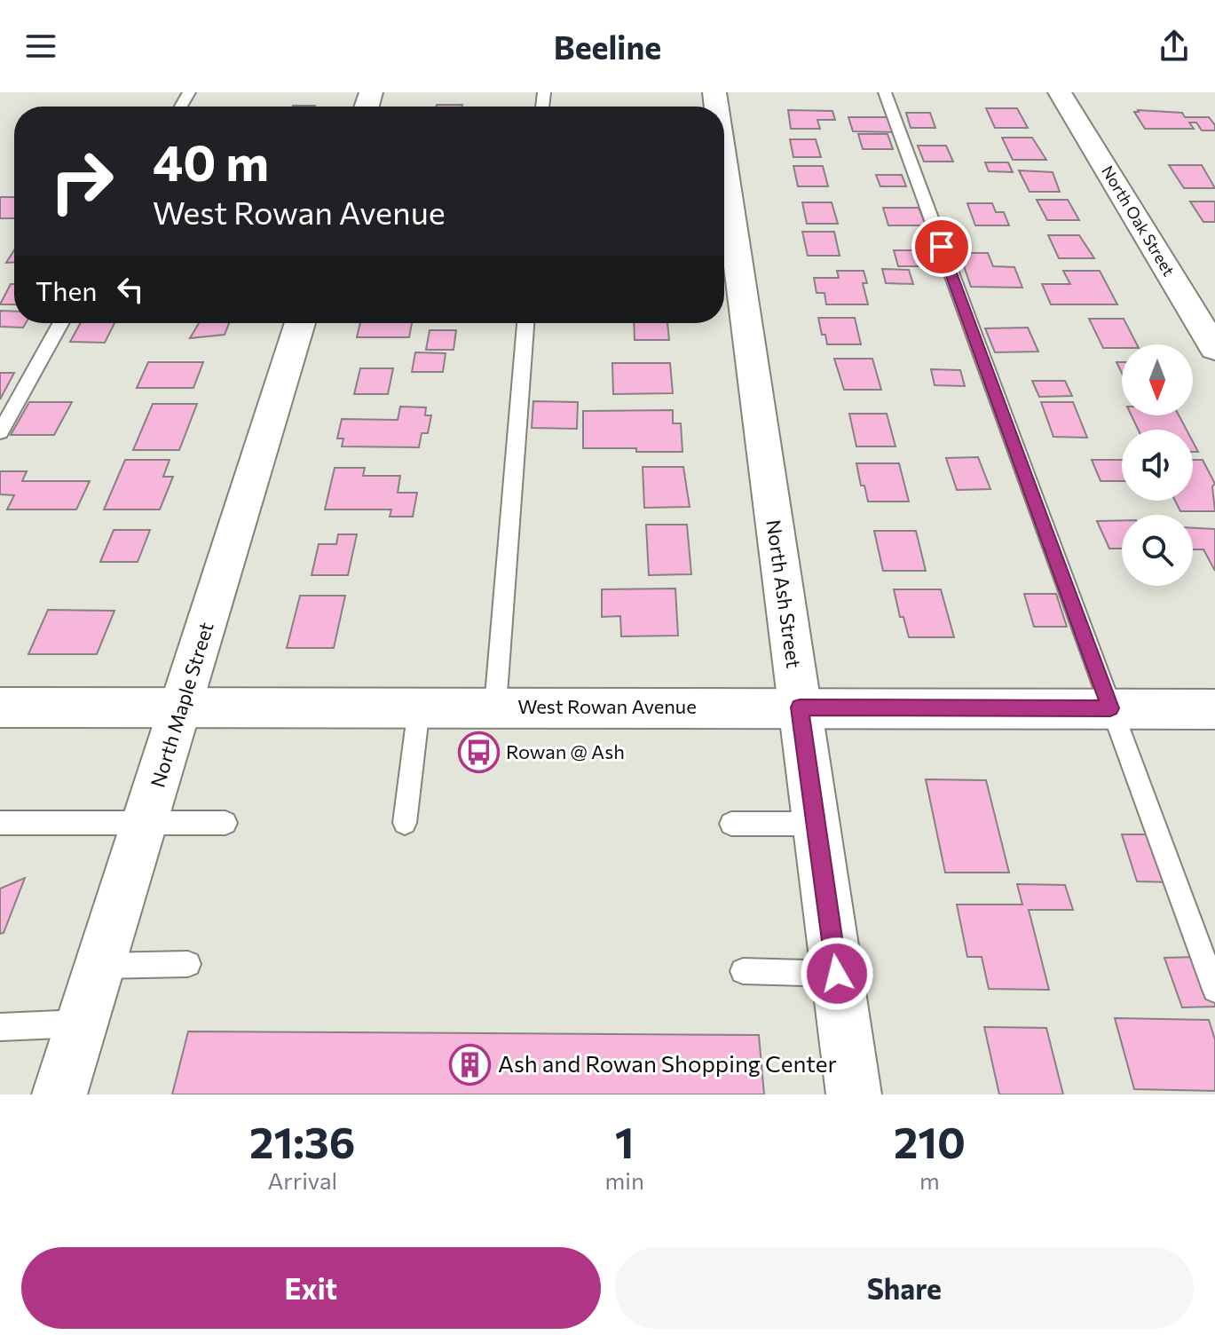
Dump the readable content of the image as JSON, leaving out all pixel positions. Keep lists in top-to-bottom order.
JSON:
{
  "streets": {
    "main road": [
      "North Oak Street",
      "North Ash Street",
      "North Maple Street",
      "West Rowan Avenue"
    ]
  },
  "crossings": [
    ["North Ash Street", "West Rowan Avenue"],
    ["North Maple Street", "West Rowan Avenue"]
  ],
  "places": {
    "bus stop": ["Rowan @ Ash"],
    "building": ["Ash and Rowan Shopping Center"]
  },
  "north": "bottom",
  "page": {
    "header": "Beeline",
    "turn": ["40 m", "West Rowan Avenue"],
    "then": "Then",
    "eta": [
      "21:36",
      "Arrival",
      "1",
      "min",
      "210",
      "m"
    ],
    "buttons": ["Exit", "Share"]
  }
}
